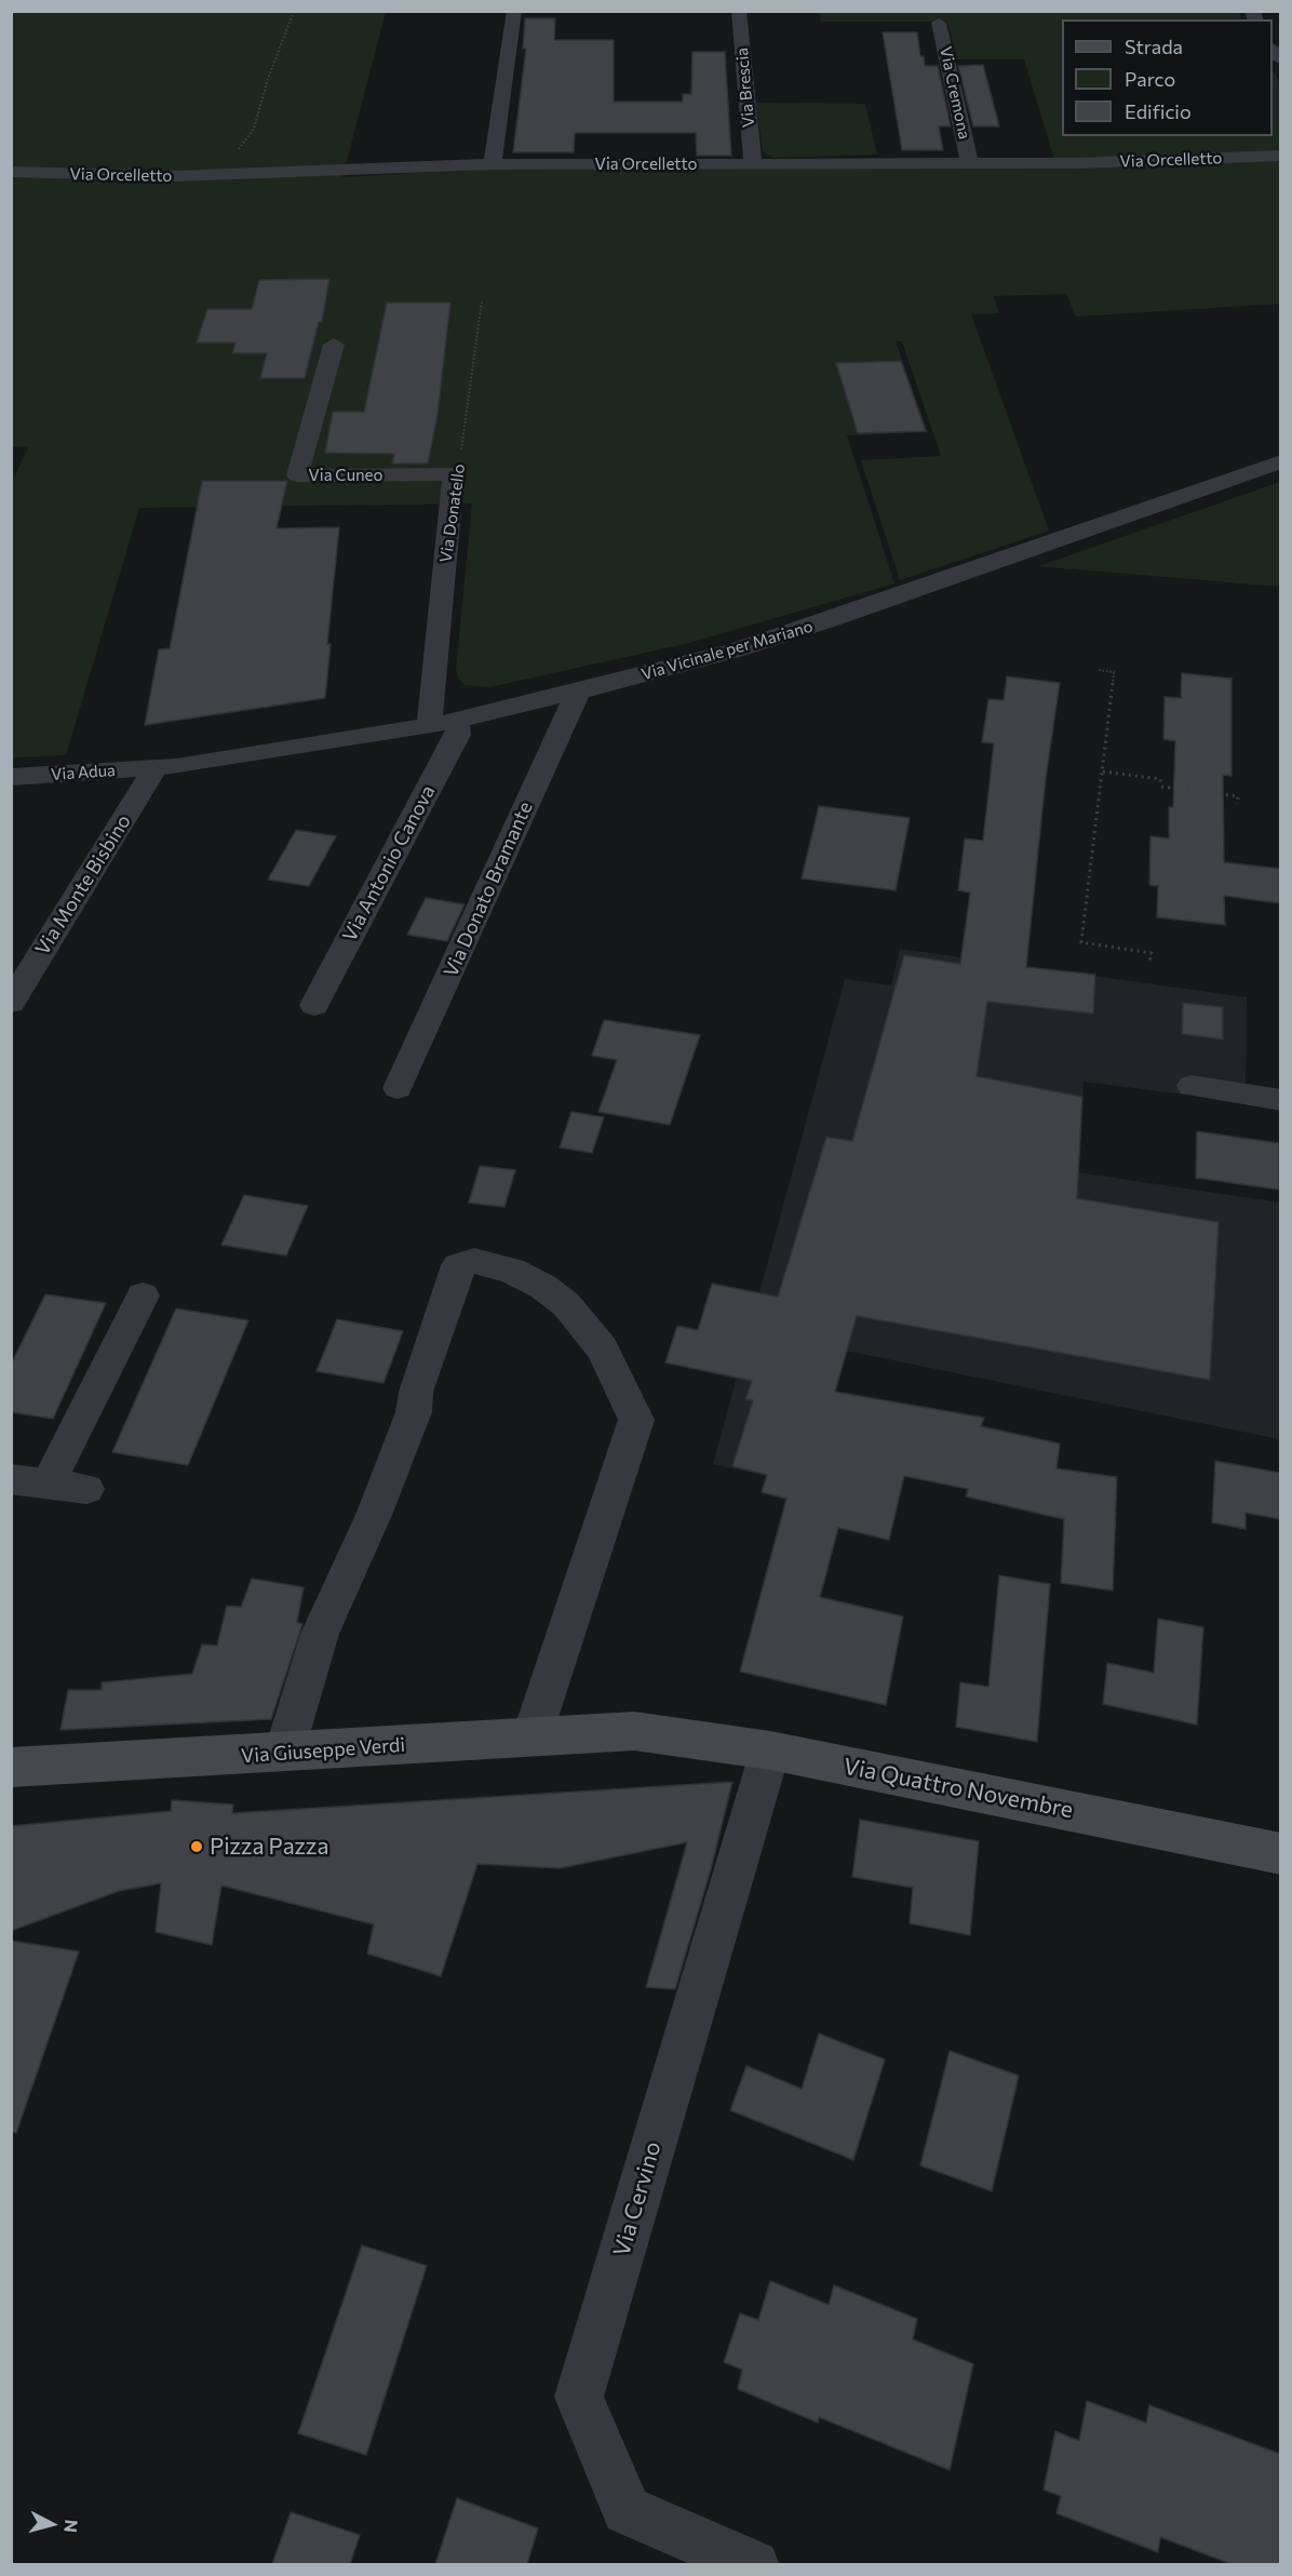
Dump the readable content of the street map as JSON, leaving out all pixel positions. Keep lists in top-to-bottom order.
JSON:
{
  "streets": {
    "main road": ["Via Giuseppe Verdi", "Via Quattro Novembre"],
    "street": [
      "Via Brescia",
      "Via Cremona",
      "Via Orcelletto",
      "Via Cuneo",
      "Via Donatello",
      "Via Vicinale per Mariano",
      "Via Adua",
      "Via Antonio Canova",
      "Via Monte Bisbino",
      "Via Donato Bramante",
      "Via Cervino"
    ]
  },
  "crossings": [
    ["Via Brescia", "Via Orcelletto"],
    ["Via Cremona", "Via Orcelletto"],
    ["Via Cuneo", "Via Donatello"],
    ["Via Donatello", "Via Vicinale per Mariano"],
    ["Via Vicinale per Mariano", "Via Adua"],
    ["Via Vicinale per Mariano", "Via Antonio Canova"],
    ["Via Vicinale per Mariano", "Via Monte Bisbino"],
    ["Via Vicinale per Mariano", "Via Donato Bramante"],
    ["Via Adua", "Via Monte Bisbino"],
    ["Via Giuseppe Verdi", "Via Quattro Novembre"],
    ["Via Quattro Novembre", "Via Cervino"]
  ],
  "places": ["Pizza Pazza"],
  "legend": ["Strada", "Parco", "Edificio"],
  "north": "right"
}
